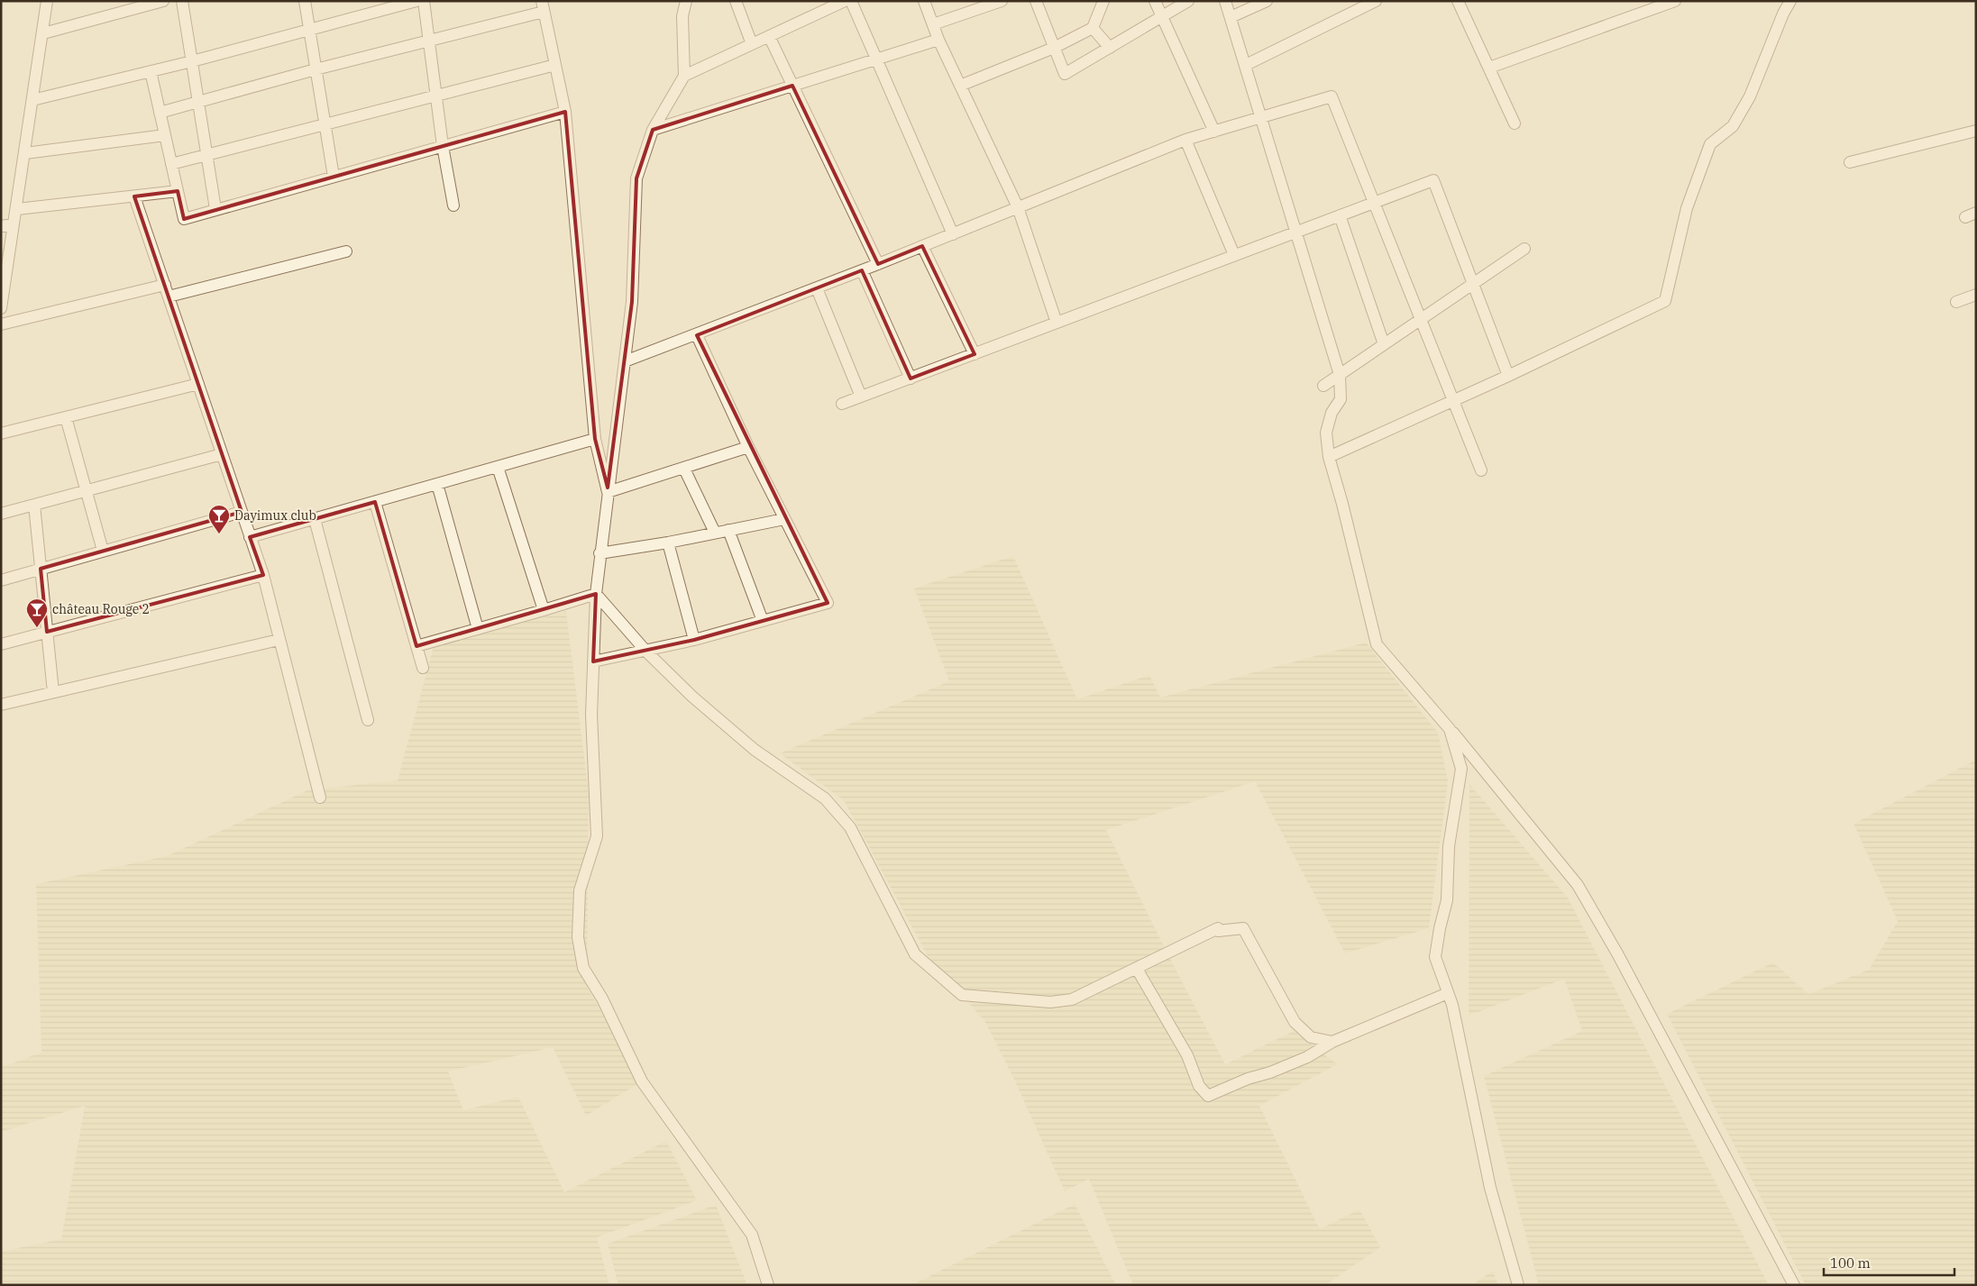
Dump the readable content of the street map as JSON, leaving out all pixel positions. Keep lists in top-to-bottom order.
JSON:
{
  "places": {
    "bar": ["Dayimux club", "château Rouge 2"]
  },
  "scale_bar": "100 m"
}
